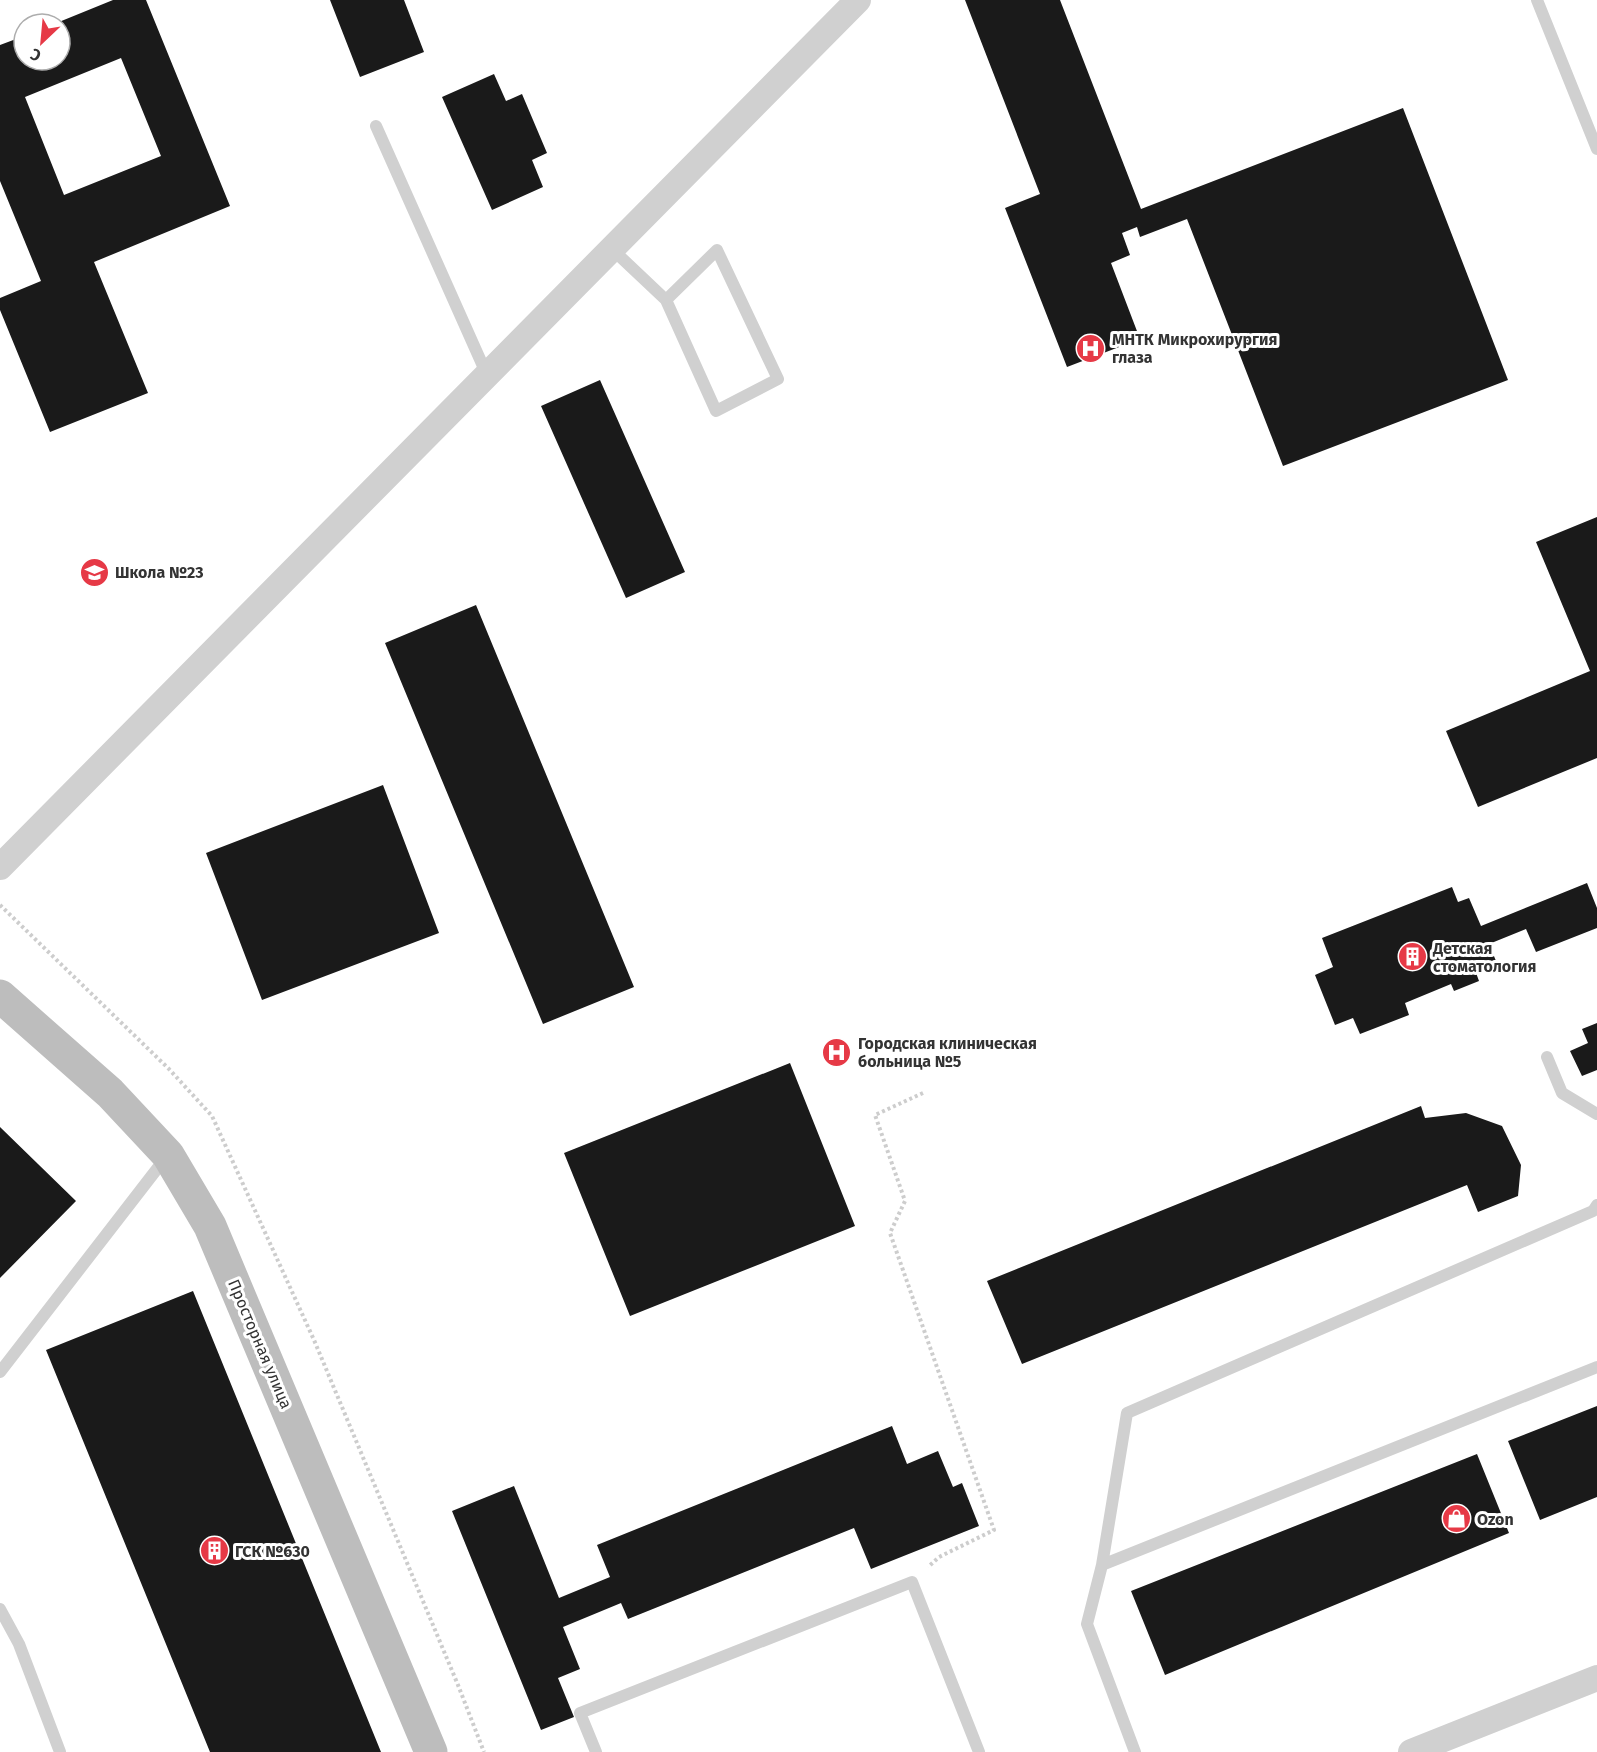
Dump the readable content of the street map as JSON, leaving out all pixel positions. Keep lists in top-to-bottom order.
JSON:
{
  "streets": {
    "street": ["Просторная улица"]
  },
  "places": {
    "hospital": ["МНТК Микрохирургия глаза", "Городская клиническая больница №5"],
    "school or university": ["Школа №23"],
    "building": ["Детская стоматология", "ГСК №630"],
    "shop": ["Ozon"]
  },
  "north": "bottom left"
}
